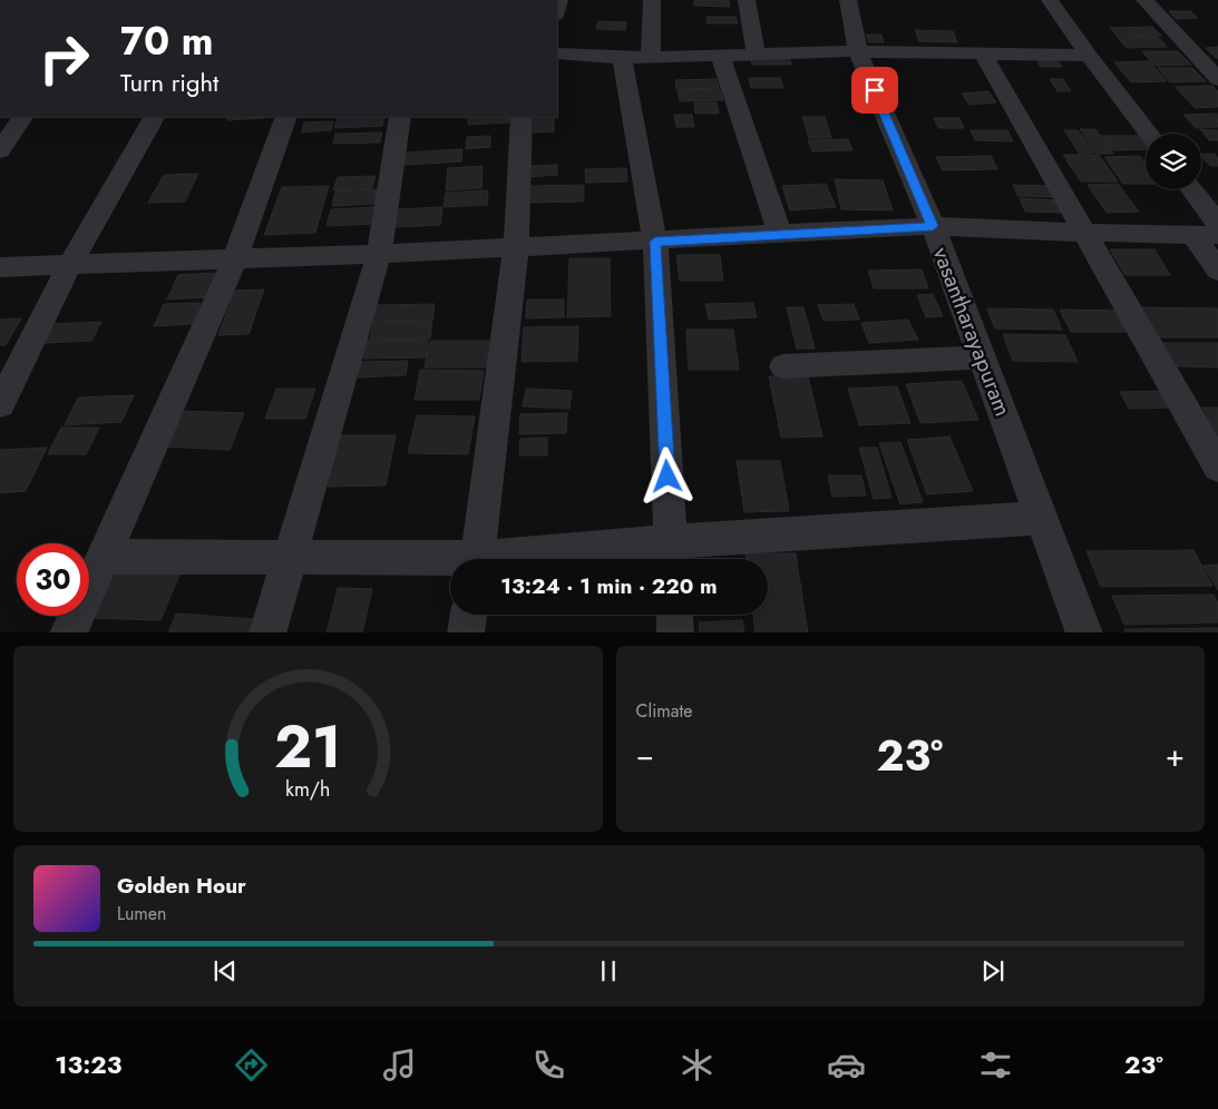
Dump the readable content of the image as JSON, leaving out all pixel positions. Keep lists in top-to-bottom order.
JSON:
{
  "streets": {
    "street": ["vasantharayapuram"]
  },
  "page": {
    "turn": ["70 m", "Turn right"],
    "limit": "30",
    "trip": "13:24 · 1 min · 220 m",
    "tile": "Climate",
    "heat": ["−", "23°", "+"],
    "song": ["Golden Hour", "Lumen"],
    "tabs": ["13:23", "23°"],
    "gauge": ["21", "km/h"]
  }
}
